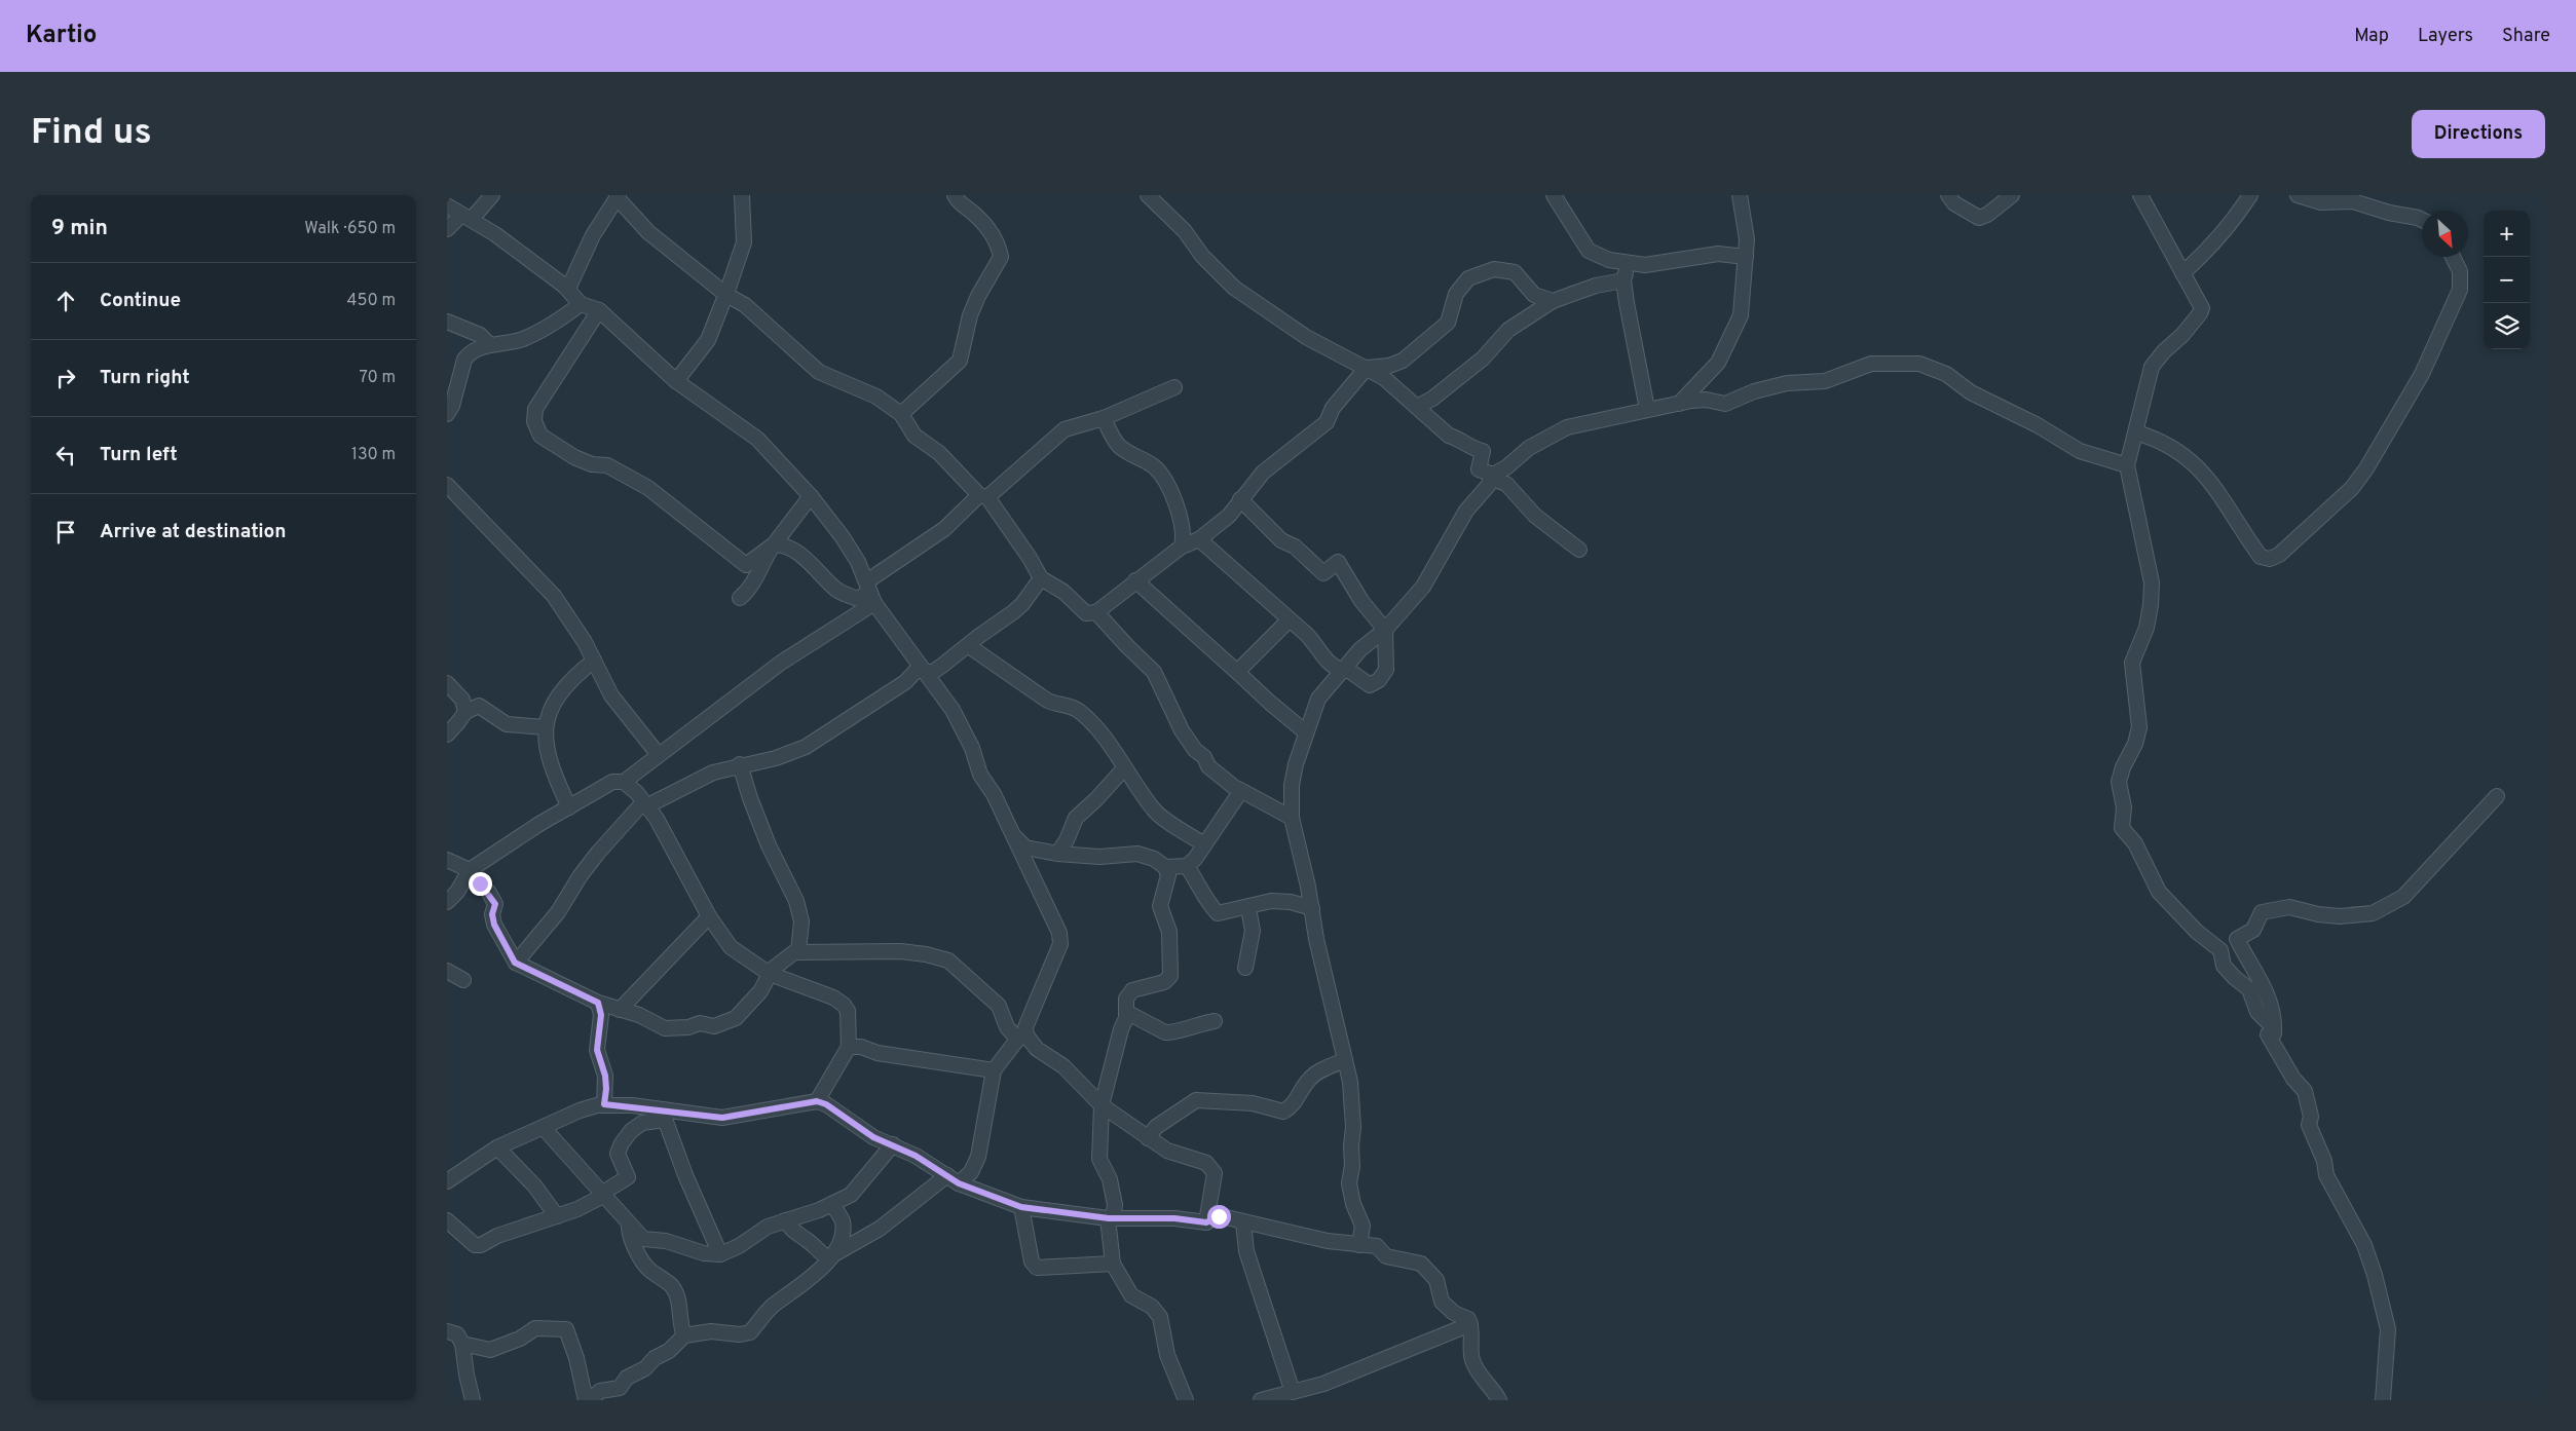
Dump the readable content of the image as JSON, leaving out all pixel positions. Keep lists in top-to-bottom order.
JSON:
{
  "north": "bottom right",
  "page": {
    "header": "Kartio",
    "nav": ["Map", "Layers", "Share"],
    "buttons": "Directions",
    "title": "Find us",
    "heading": ["9 min", "Walk · 650 m"],
    "map_buttons": ["+", "−"],
    "list": [
      ["Continue", "450 m"],
      ["Turn right", "70 m"],
      ["Turn left", "130 m"],
      "Arrive at destination"
    ]
  }
}
